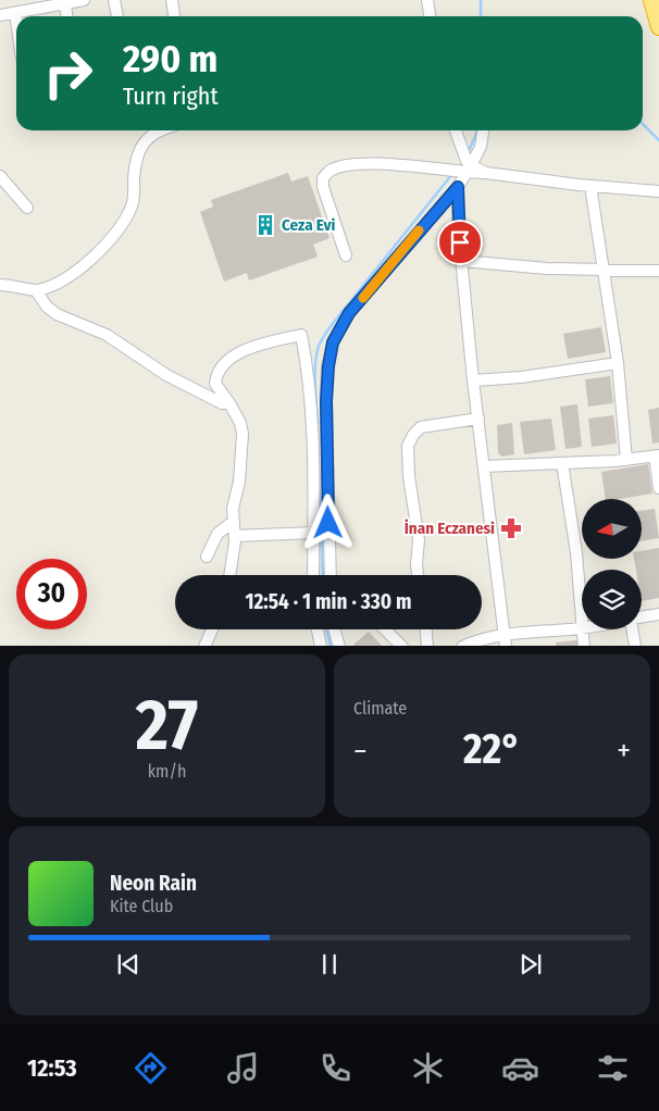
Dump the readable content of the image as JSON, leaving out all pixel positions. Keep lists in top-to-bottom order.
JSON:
{
  "places": {
    "building": ["Ceza Evi"],
    "pharmacy": ["İnan Eczanesi"]
  },
  "north": "left",
  "page": {
    "turn": ["290 m", "Turn right"],
    "limit": "30",
    "trip": "12:54 · 1 min · 330 m",
    "tile": [
      ["27", "km/h"],
      "Climate"
    ],
    "heat": ["−", "22°", "+"],
    "song": ["Neon Rain", "Kite Club"],
    "tabs": "12:53"
  }
}
